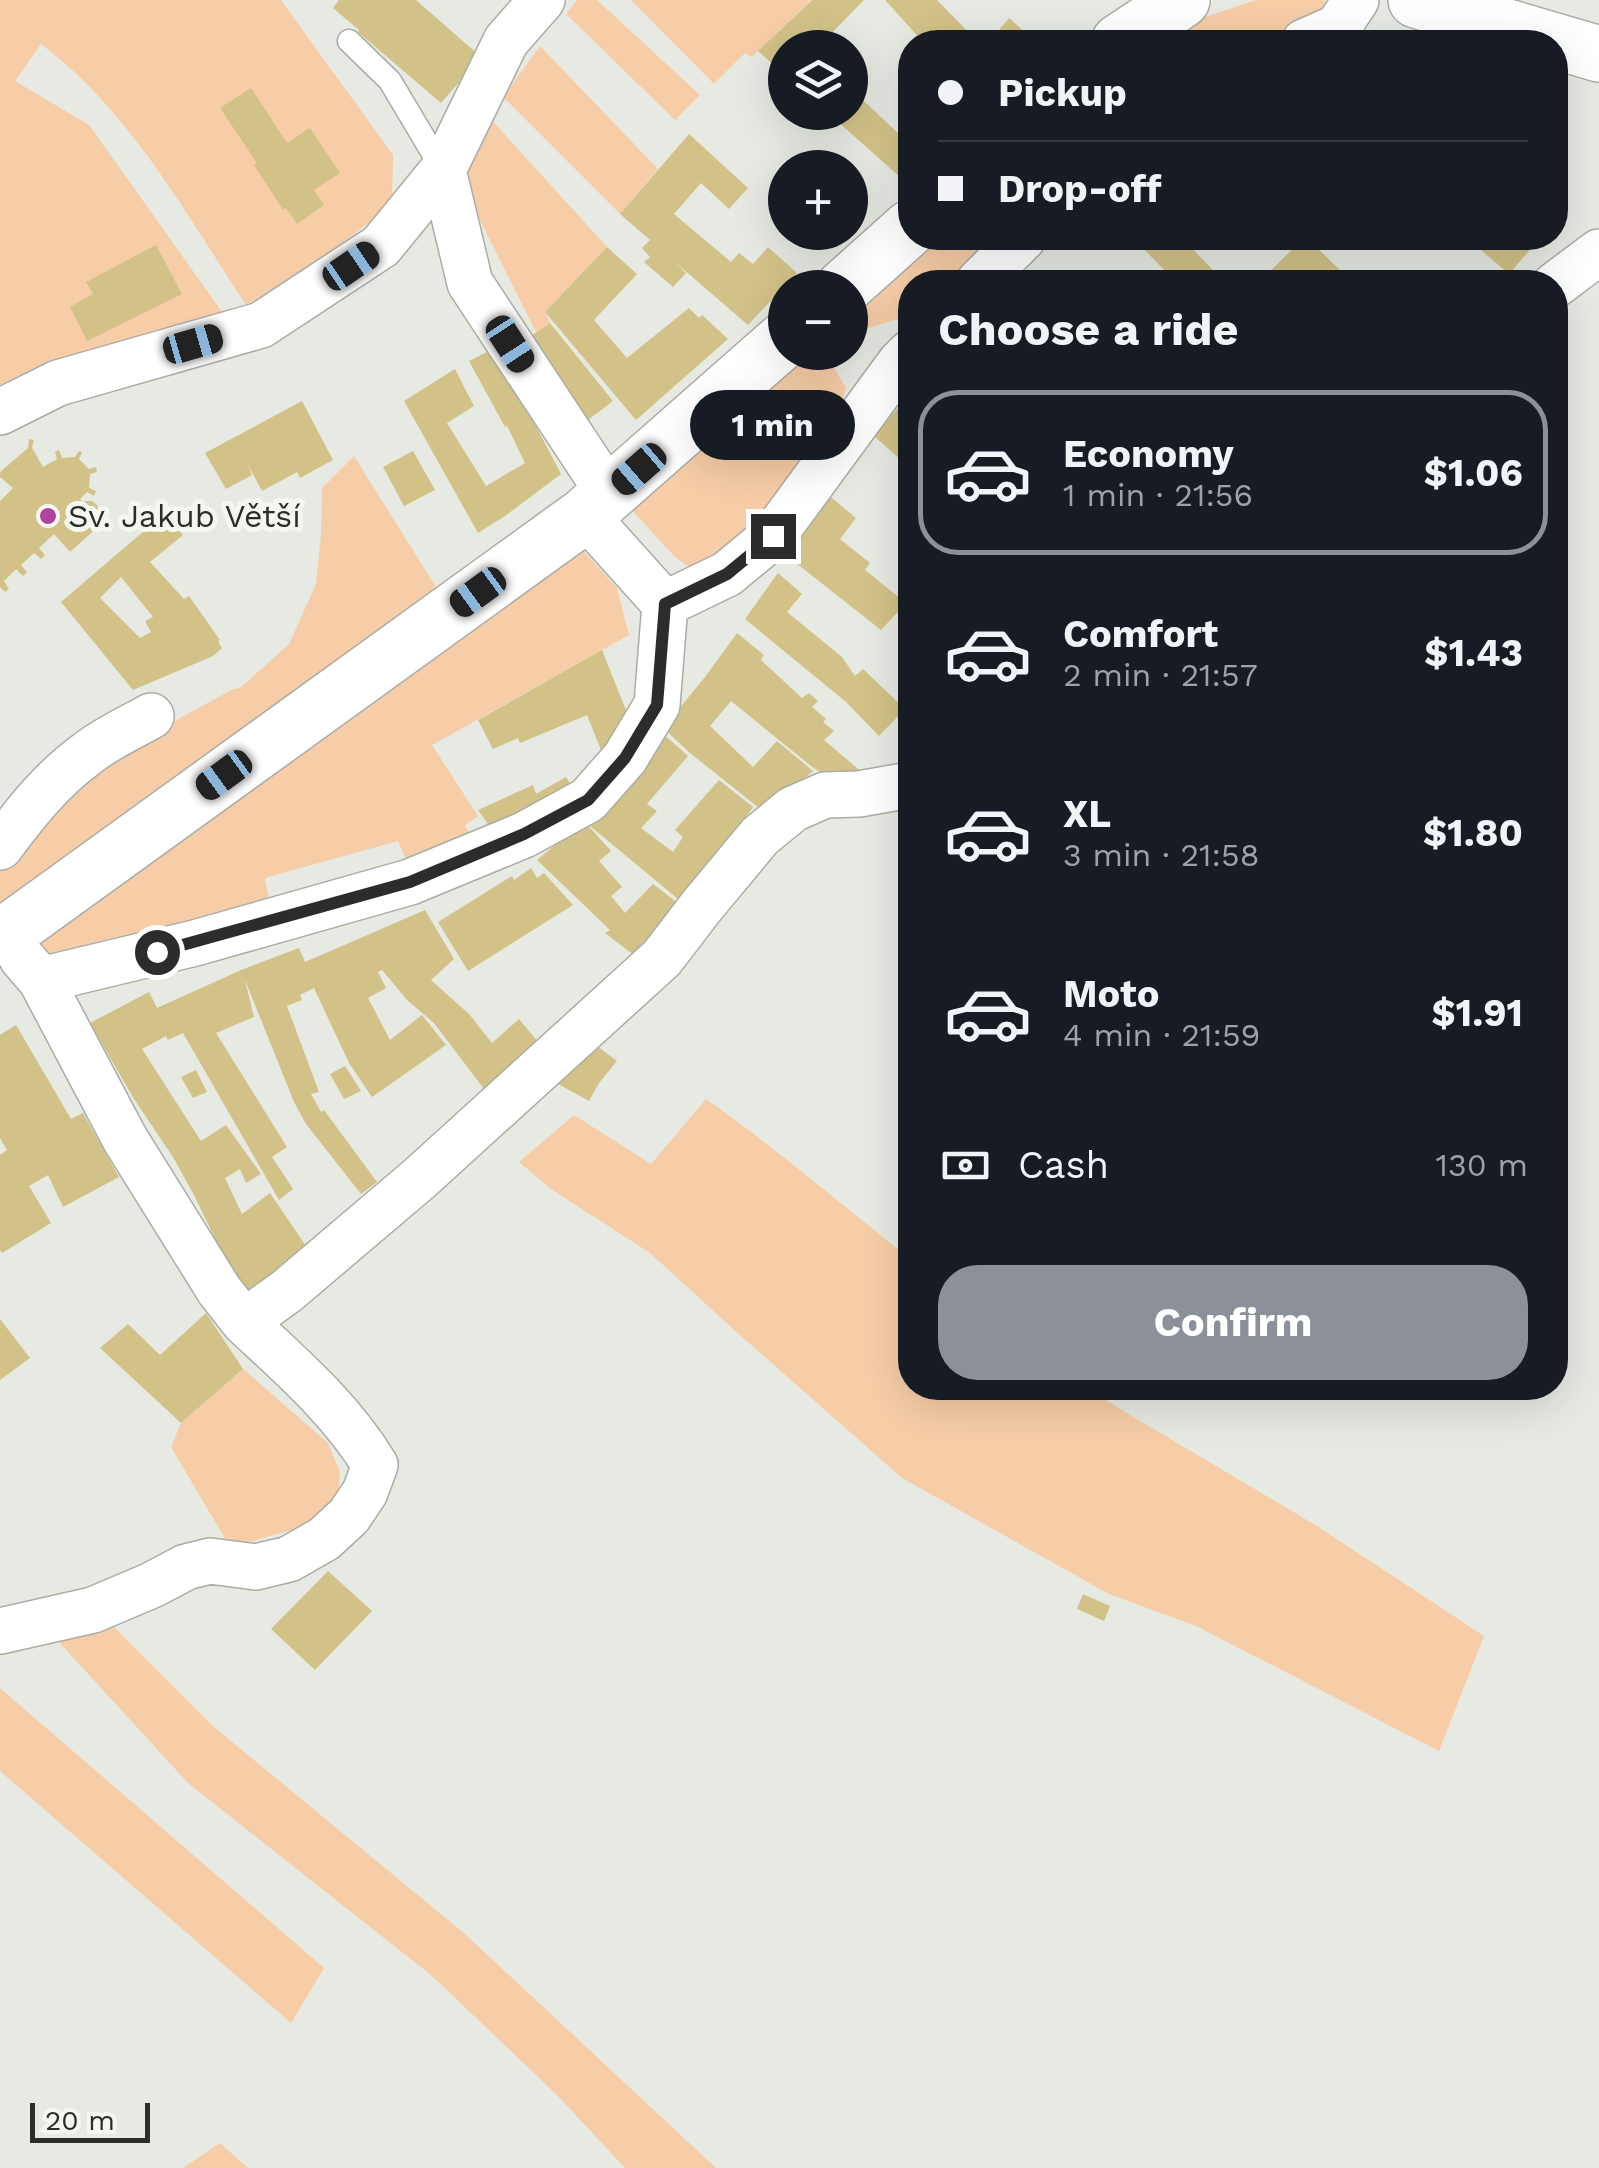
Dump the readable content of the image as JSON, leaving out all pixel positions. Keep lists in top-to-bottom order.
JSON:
{
  "places": ["Sv. Jakub Větší"],
  "scale_bar": "20 m",
  "page": {
    "map_buttons": ["+", "−"],
    "banner": ["Pickup", "Drop-off"],
    "heading": "Choose a ride",
    "bubble": "1 min",
    "list": [
      {
        "name": "Economy",
        "note": "1 min · 21:56",
        "value": "$1.06"
      },
      {
        "name": "Comfort",
        "note": "2 min · 21:57",
        "value": "$1.43"
      },
      {
        "name": "XL",
        "note": "3 min · 21:58",
        "value": "$1.80"
      },
      {
        "name": "Moto",
        "note": "4 min · 21:59",
        "value": "$1.91"
      }
    ],
    "pay": ["Cash", "130 m"],
    "buttons": "Confirm",
    "scale": "20 m"
  }
}
